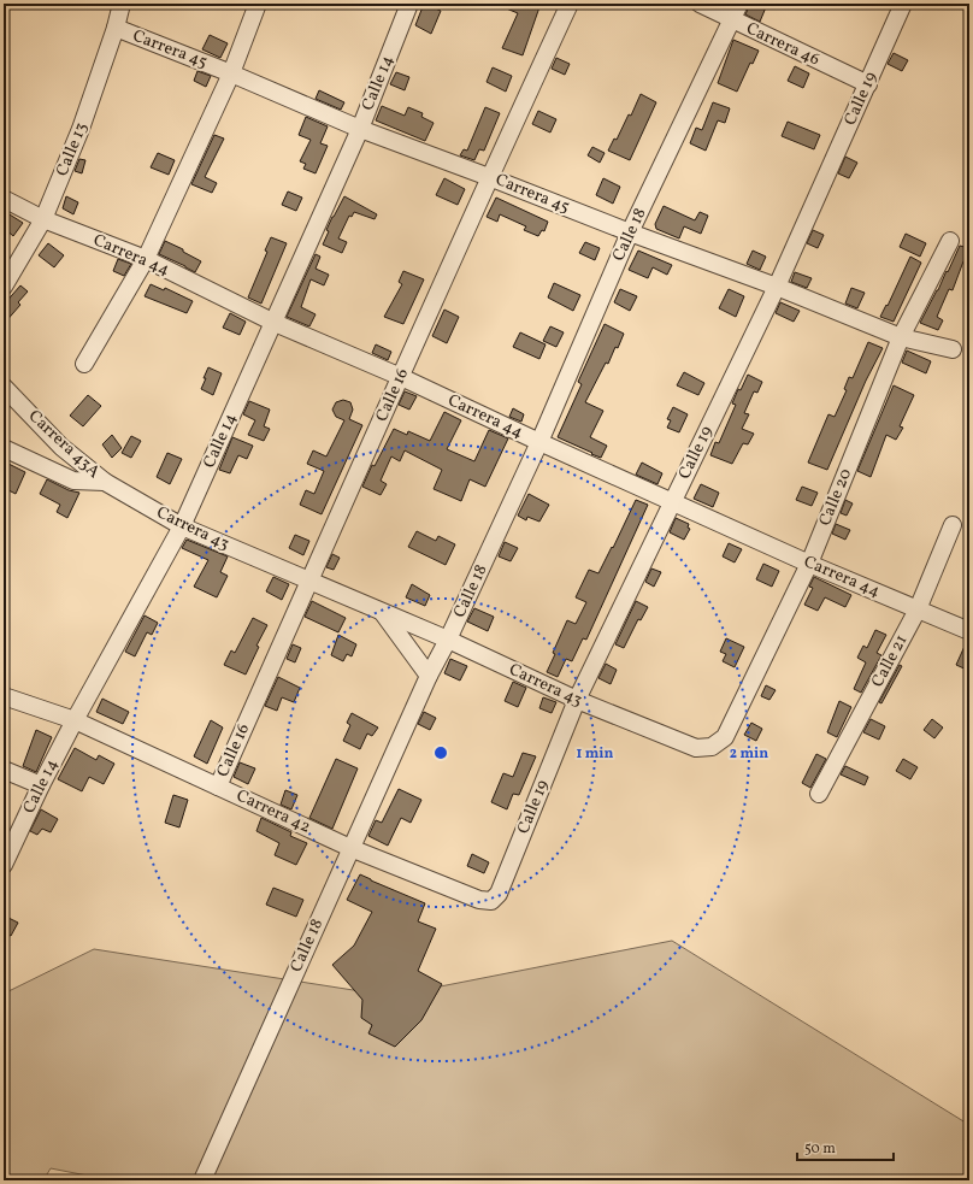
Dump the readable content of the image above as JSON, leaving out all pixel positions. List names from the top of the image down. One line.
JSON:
{"streets":{"street":["Carrera 46","Carrera 45","Calle 14","Calle 19","Calle 13","Calle 18","Carrera 44","Calle 16","Carrera 43A","Calle 20","Carrera 43","Calle 21","Carrera 42"]},"crossings":[["Carrera 46","Calle 19"],["Carrera 46","Calle 18"],["Carrera 45","Calle 14"],["Carrera 45","Calle 19"],["Carrera 45","Calle 13"],["Carrera 45","Calle 18"],["Carrera 45","Calle 16"],["Carrera 45","Calle 20"],["Calle 14","Carrera 44"],["Calle 14","Carrera 43"],["Calle 14","Carrera 42"],["Calle 19","Carrera 44"],["Calle 19","Carrera 43"],["Calle 19","Carrera 42"],["Calle 13","Carrera 44"],["Calle 18","Carrera 44"],["Calle 18","Carrera 43"],["Calle 18","Carrera 42"],["Carrera 44","Calle 16"],["Carrera 44","Calle 20"],["Carrera 44","Calle 21"],["Calle 16","Carrera 43"],["Calle 16","Carrera 42"],["Carrera 43A","Carrera 43"],["Calle 20","Carrera 43"]],"scale_bar":"50 m","rings":["1 min","2 min"]}
